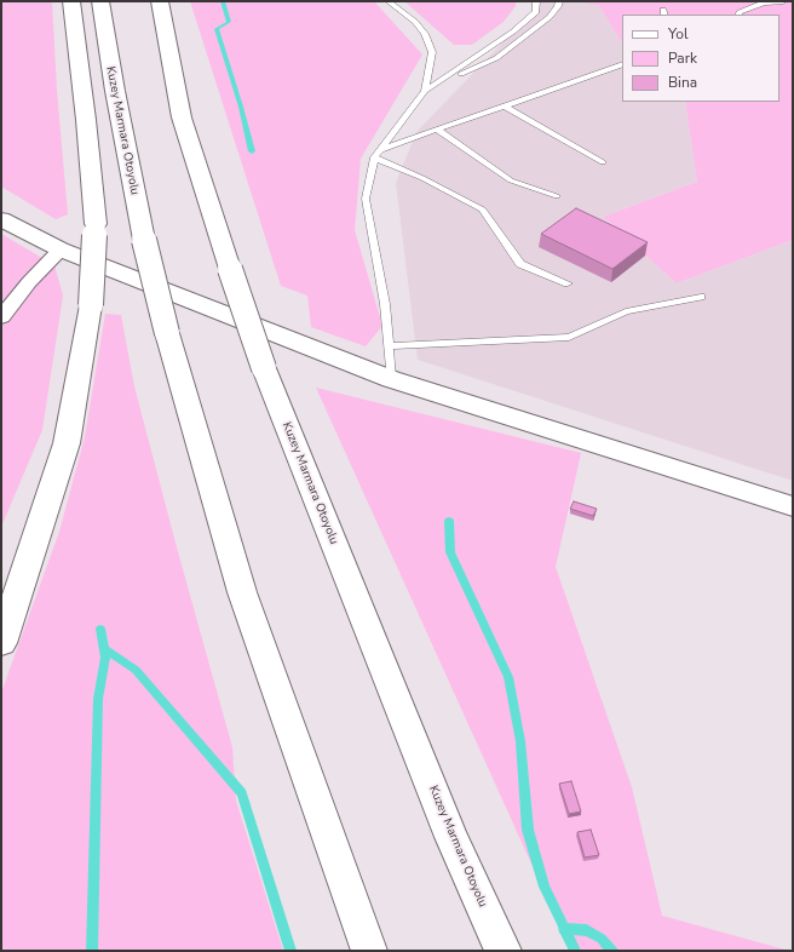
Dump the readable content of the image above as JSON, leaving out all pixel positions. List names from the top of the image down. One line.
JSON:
{"streets":{"main road":["Kuzey Marmara Otoyolu"]},"legend":["Yol","Park","Bina"]}
